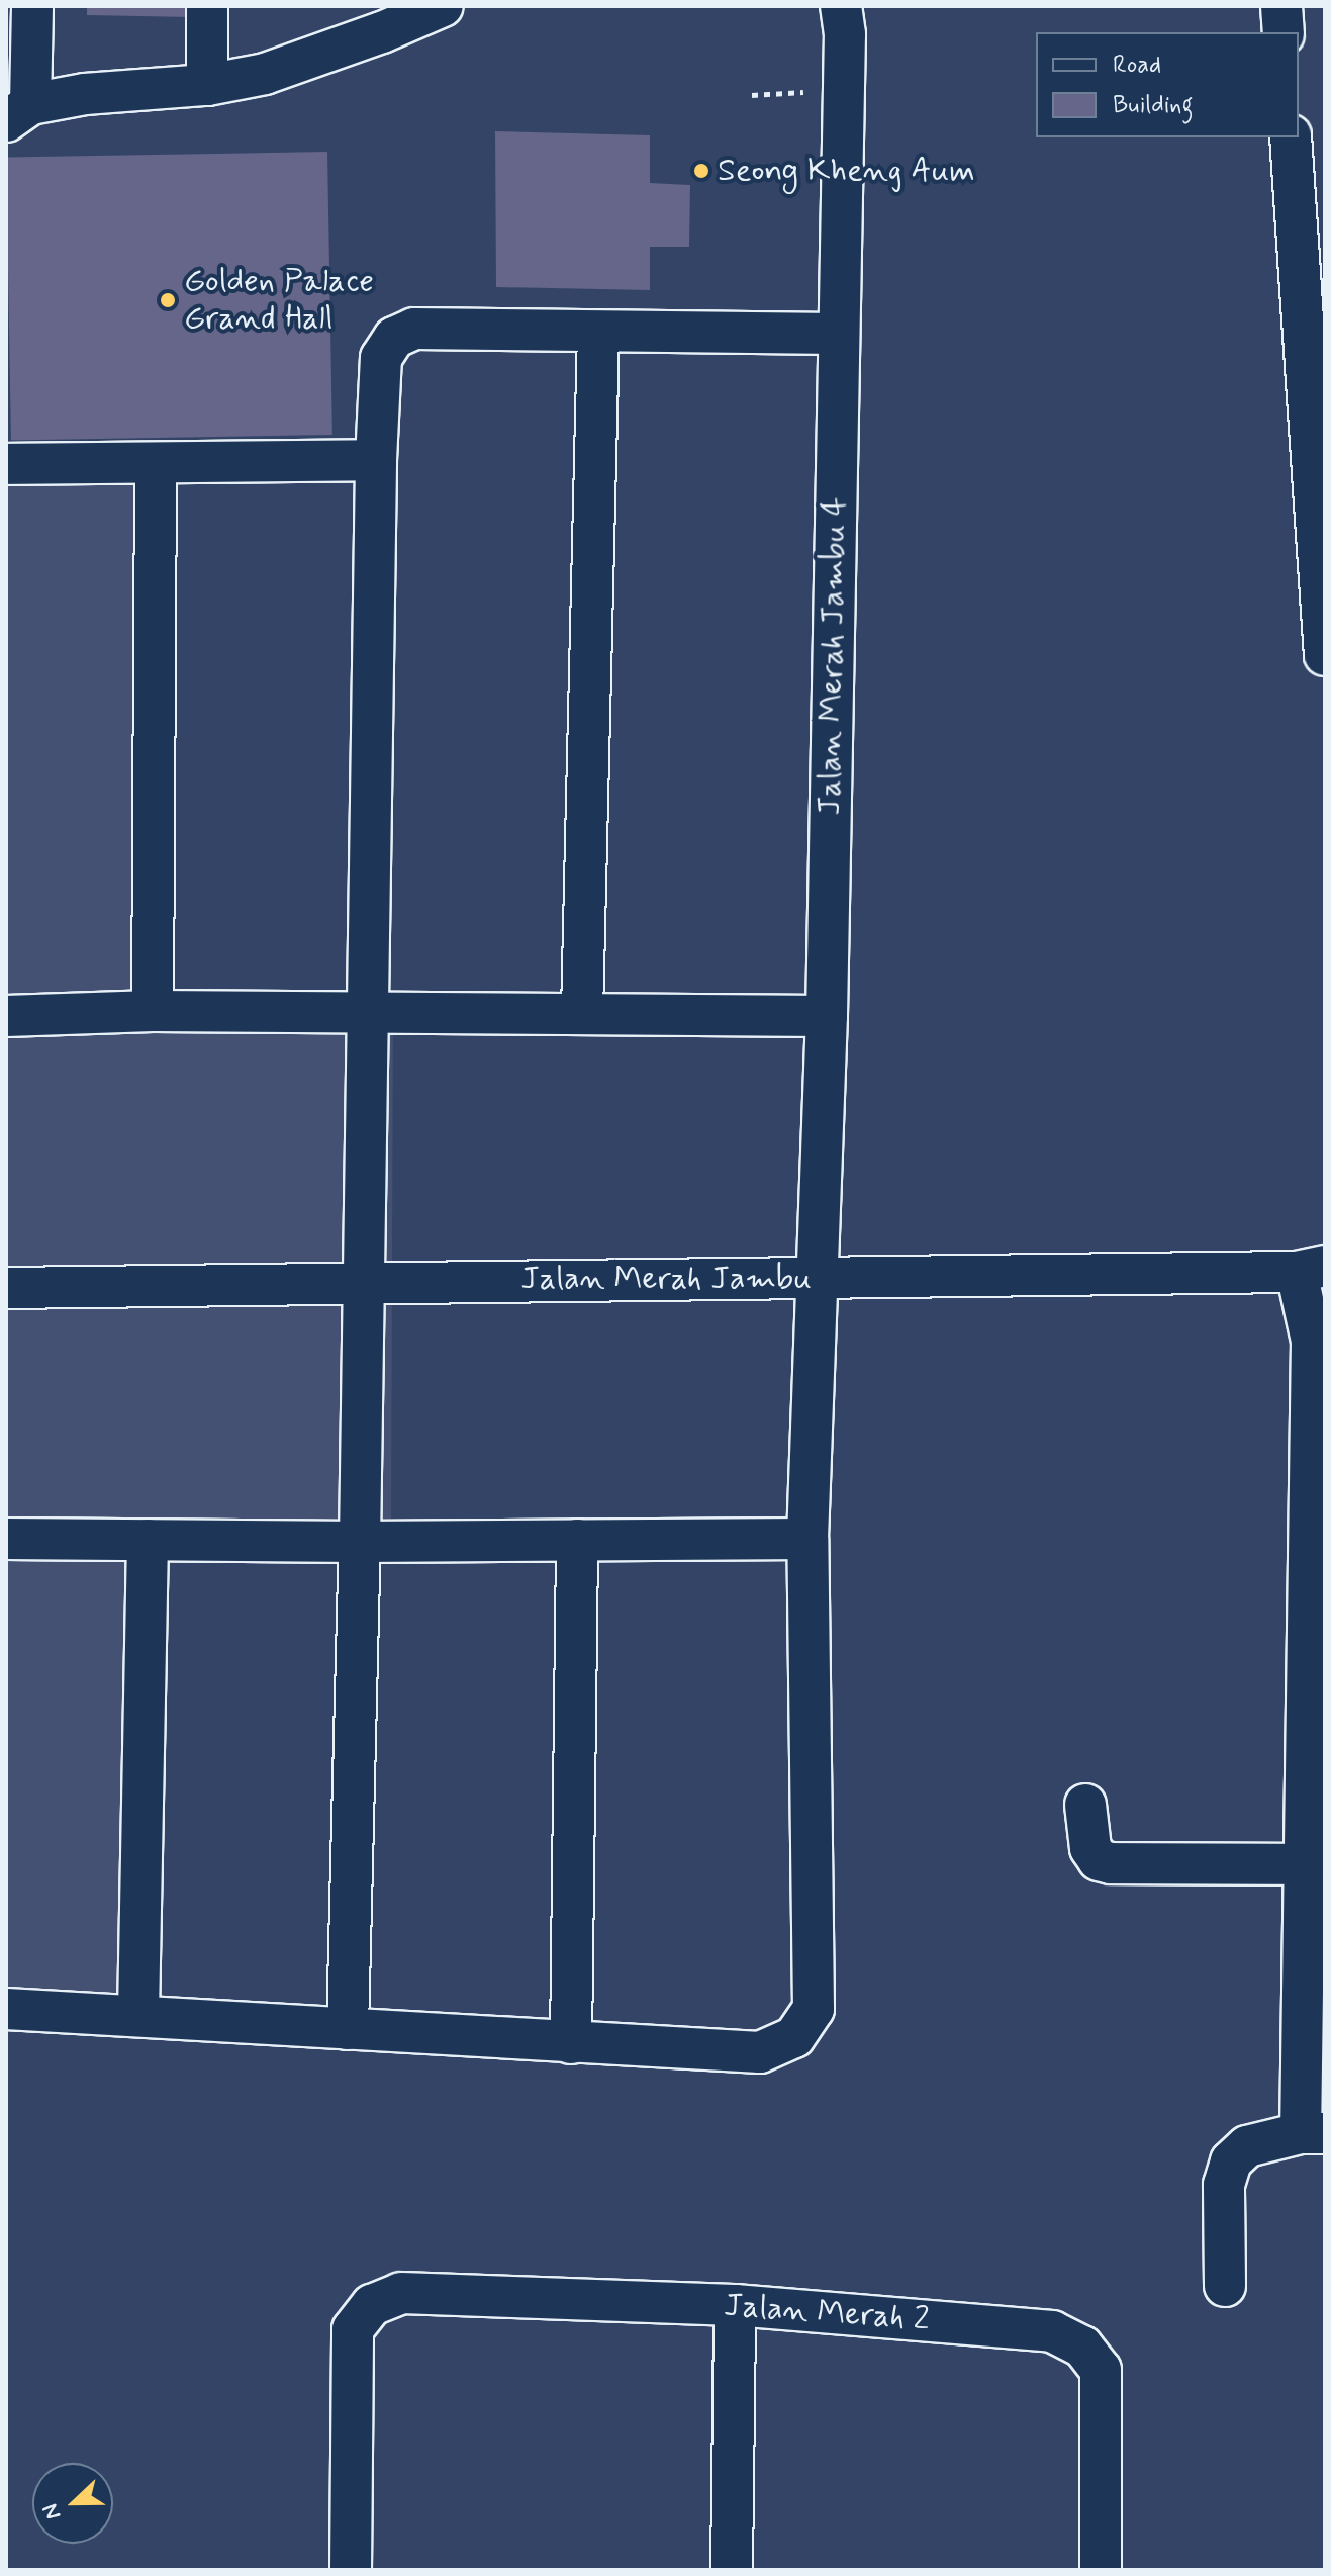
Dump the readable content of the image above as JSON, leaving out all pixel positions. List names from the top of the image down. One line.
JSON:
{"streets":{"street":["Jalan Merah Jambu 4","Jalan Merah Jambu","Jalan Merah 2"]},"crossings":[["Jalan Merah Jambu 4","Jalan Merah Jambu"]],"places":["Seong Kheng Aum","Golden Palace Grand Hall"],"legend":["Road","Building"],"north":"left"}
